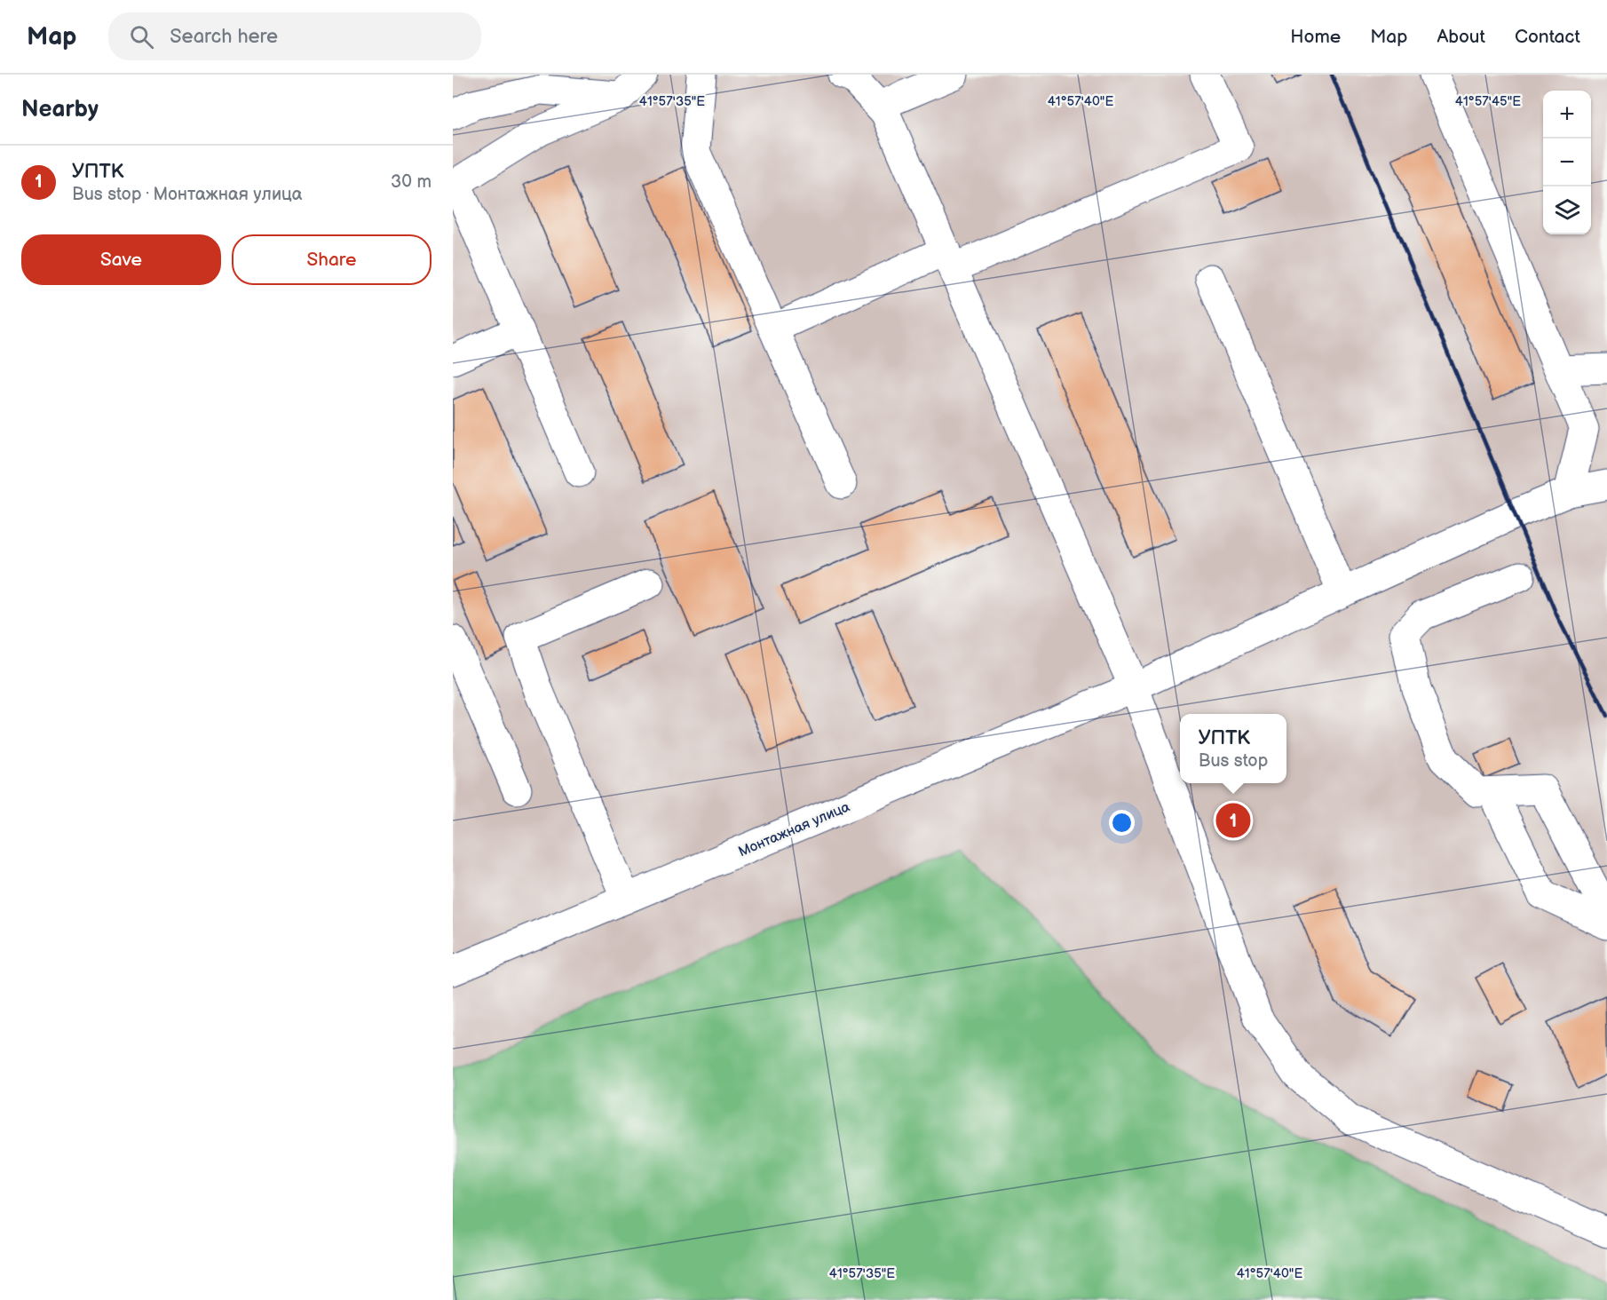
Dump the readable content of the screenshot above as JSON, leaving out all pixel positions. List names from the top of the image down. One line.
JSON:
{"streets":{"street":["Монтажная улица"]},"page":{"header":"Map","search":"Search here","nav":["Home","Map","About","Contact"],"heading":"Nearby","map_buttons":["+","−"],"list":[{"mark":"1","name":"УПТК","note":"Bus stop · Монтажная улица","value":"30 m"}],"buttons":["Save","Share"],"popup":["УПТК","Bus stop"],"pins":"1"},"coordinates":["41°57'35\"E","41°57'40\"E","41°57'45\"E"]}
